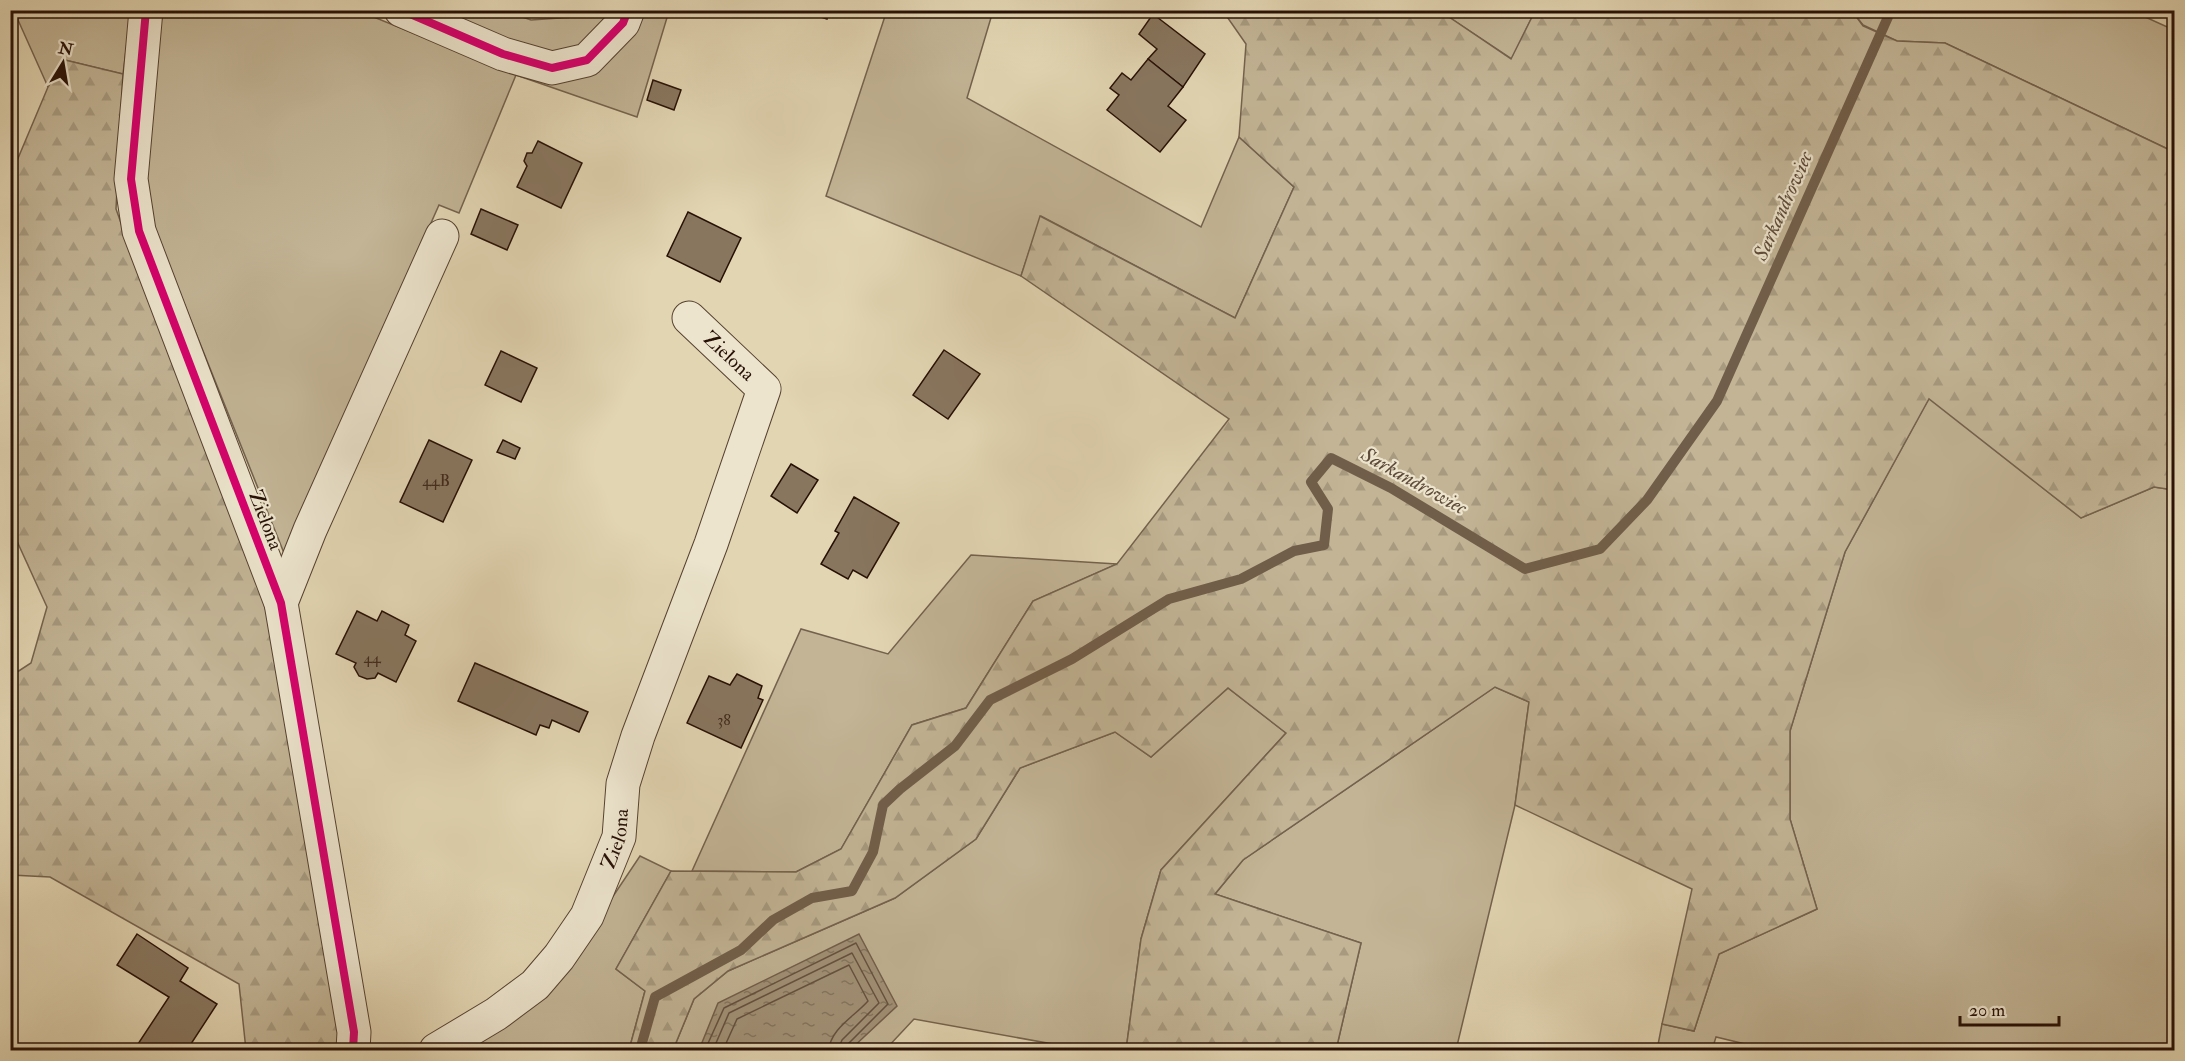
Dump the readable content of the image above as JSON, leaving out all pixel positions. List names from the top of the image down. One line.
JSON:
{"streets":{"street":["Zielona"]},"water":["Sarkandrowiec"],"house_numbers":["44B","44","38"],"scale_bar":"20 m","north":"top"}
